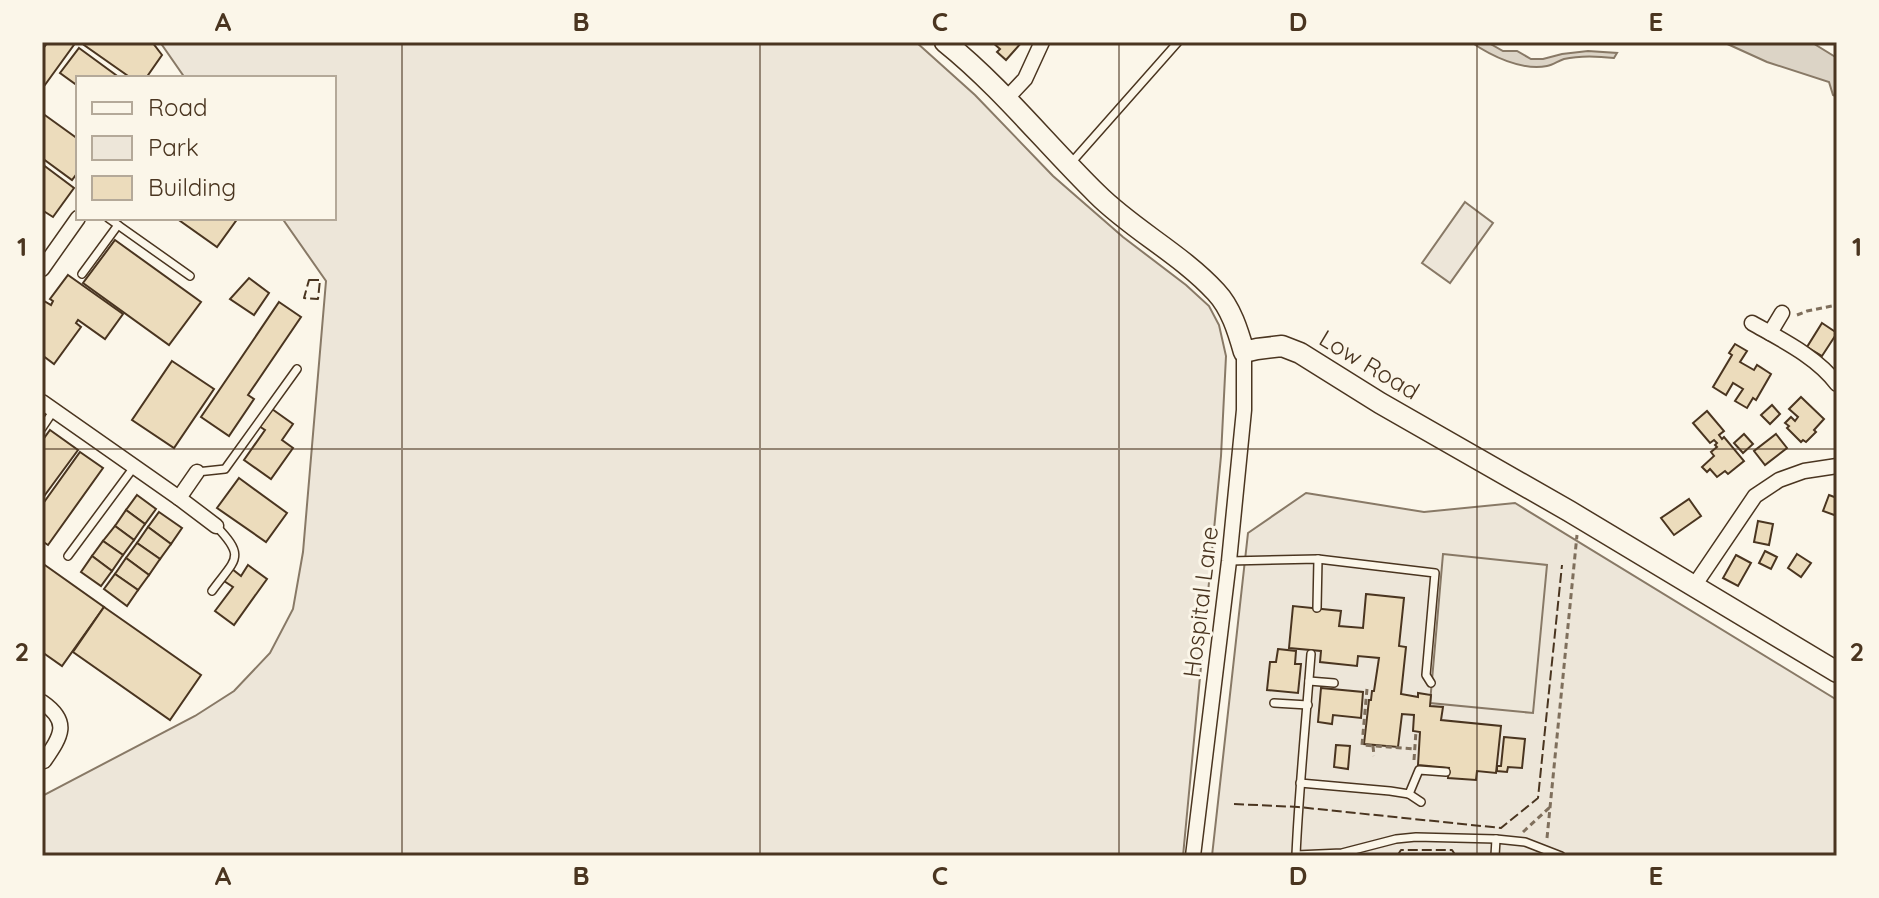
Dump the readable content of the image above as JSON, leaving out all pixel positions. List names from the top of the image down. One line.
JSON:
{"streets":{"street":["Low Road","Hospital Lane"]},"crossings":[["Low Road","Hospital Lane"]],"legend":["Road","Park","Building"],"grid":{"columns":["A","B","C","D","E"],"rows":["1","2"]}}
